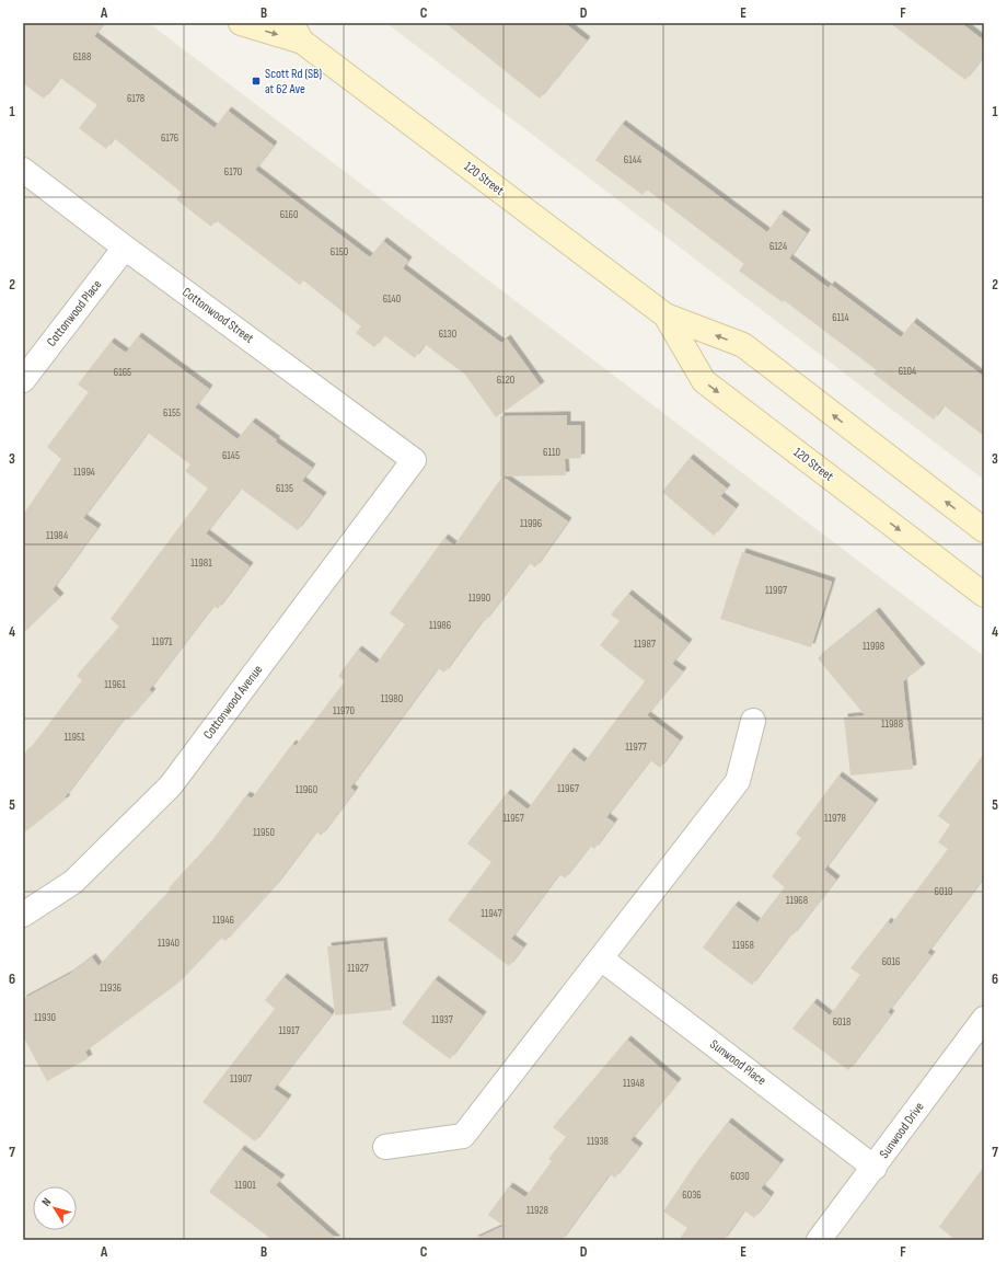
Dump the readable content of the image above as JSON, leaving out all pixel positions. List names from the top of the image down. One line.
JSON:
{"streets":{"main road":["120 Street"],"street":["Cottonwood Place","Cottonwood Street","Cottonwood Avenue","Sunwood Place","Sunwood Drive"]},"crossings":[["Cottonwood Place","Cottonwood Street"],["Cottonwood Street","Cottonwood Avenue"],["Sunwood Place","Sunwood Drive"]],"places":{"transit":["Scott Rd (SB) at 62 Ave"]},"house_numbers":["6188","6178","6176","6144","6170","6160","6124","6150","6140","6114","6130","6104","6165","6120","6155","6110","6145","11994","6135","11996","11984","11981","11997","11990","11986","11971","11987","11998","11961","11980","11970","11988","11951","11977","11967","11960","11957","11978","11950","6010","11968","11947","11946","11940","11958","6016","11927","11936","11930","11937","6018","11917","11907","11948","11938","6030","11901","6036","11928"],"north":"top left","grid":{"columns":["A","B","C","D","E","F"],"rows":["1","2","3","4","5","6","7"]}}
